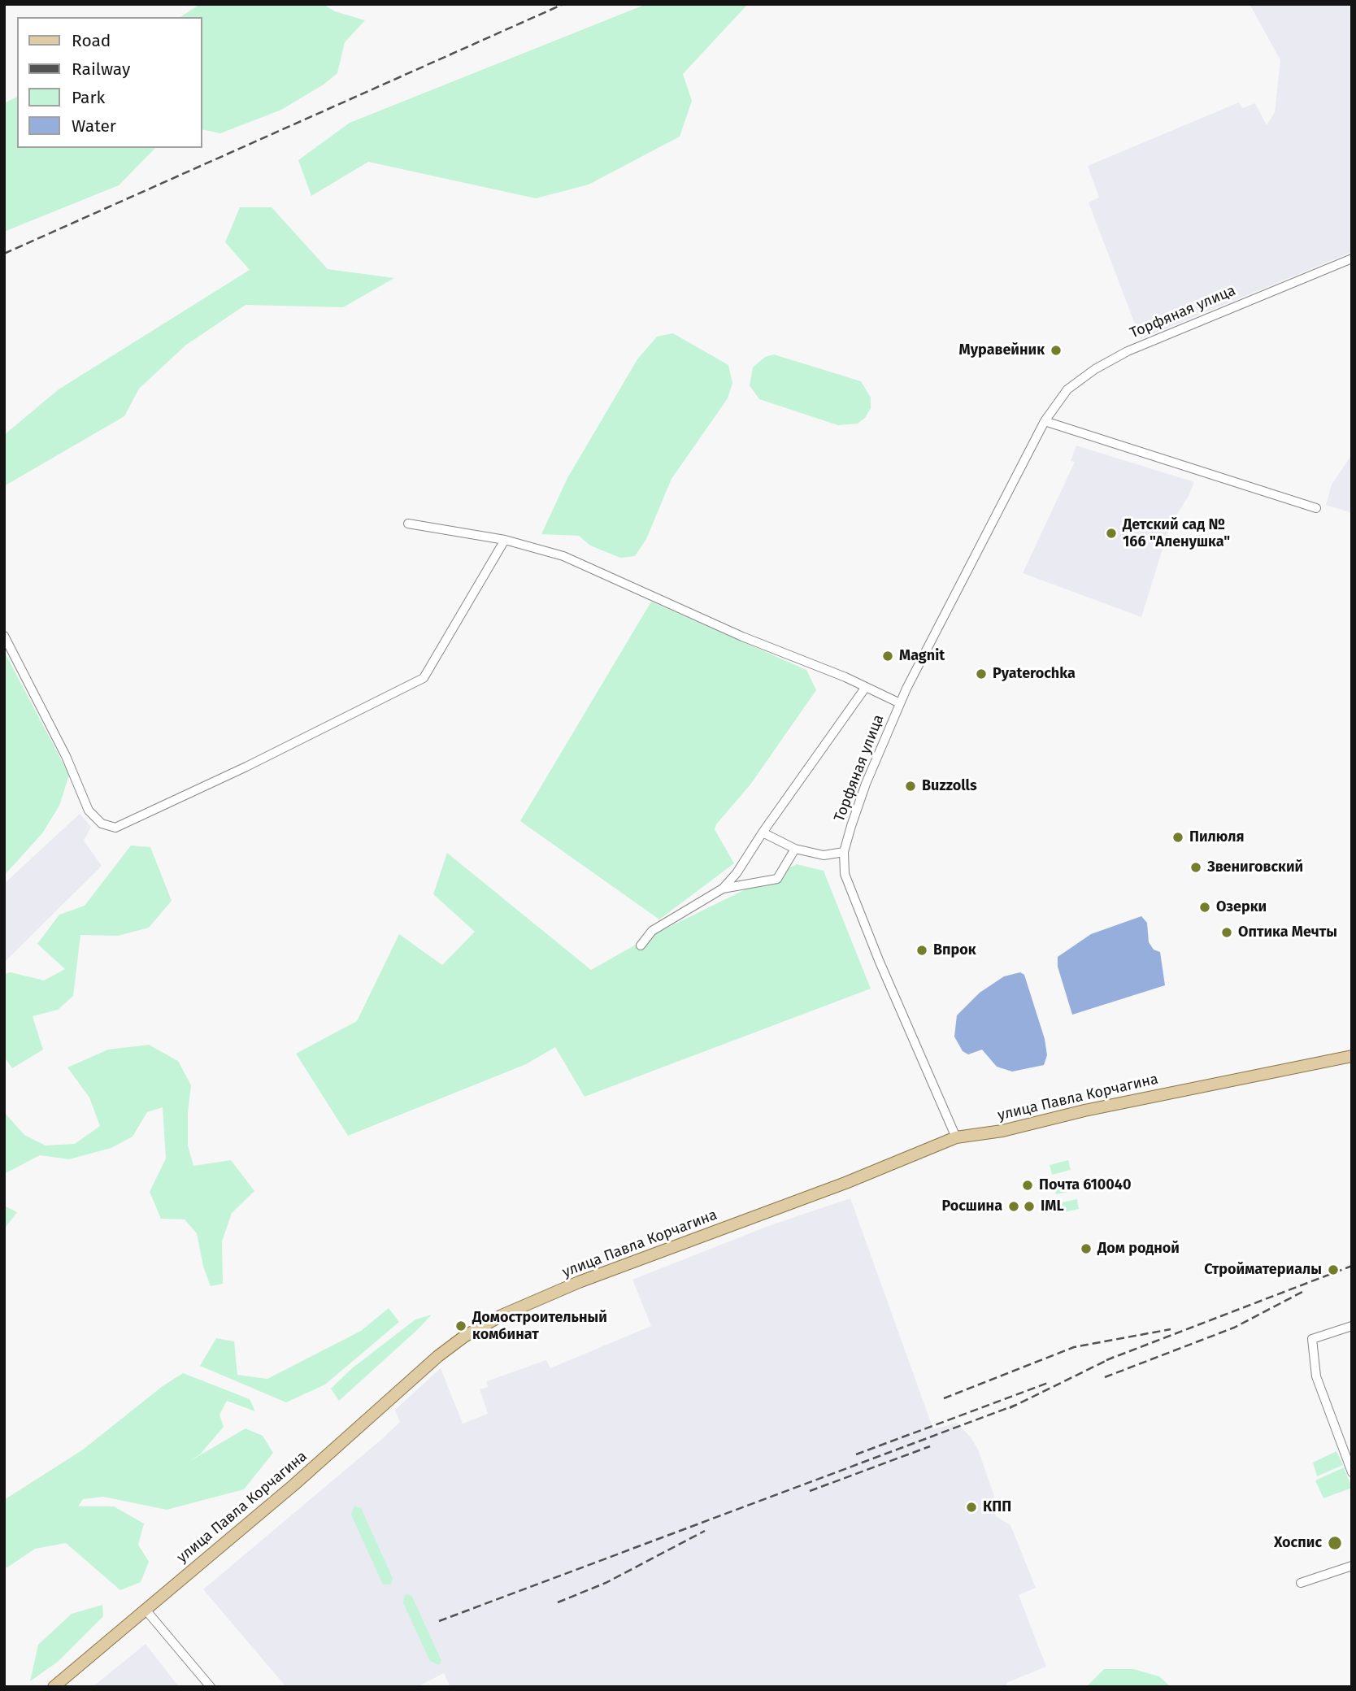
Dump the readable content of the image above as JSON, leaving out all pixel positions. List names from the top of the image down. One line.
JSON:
{"streets":{"main road":["улица Павла Корчагина"],"street":["Торфяная улица"]},"crossings":[["Торфяная улица","улица Павла Корчагина"]],"places":["Муравейник","Детский сад № 166 \"Аленушка\"","Magnit","Pyaterochka","Buzzolls","Пилюля","Звениговский","Озерки","Оптика Мечты","Впрок","Почта 610040","Росшина","IML","Дом родной","Стройматериалы","Домостроительный комбинат","КПП","Хоспис"],"legend":["Road","Railway","Park","Water"]}
